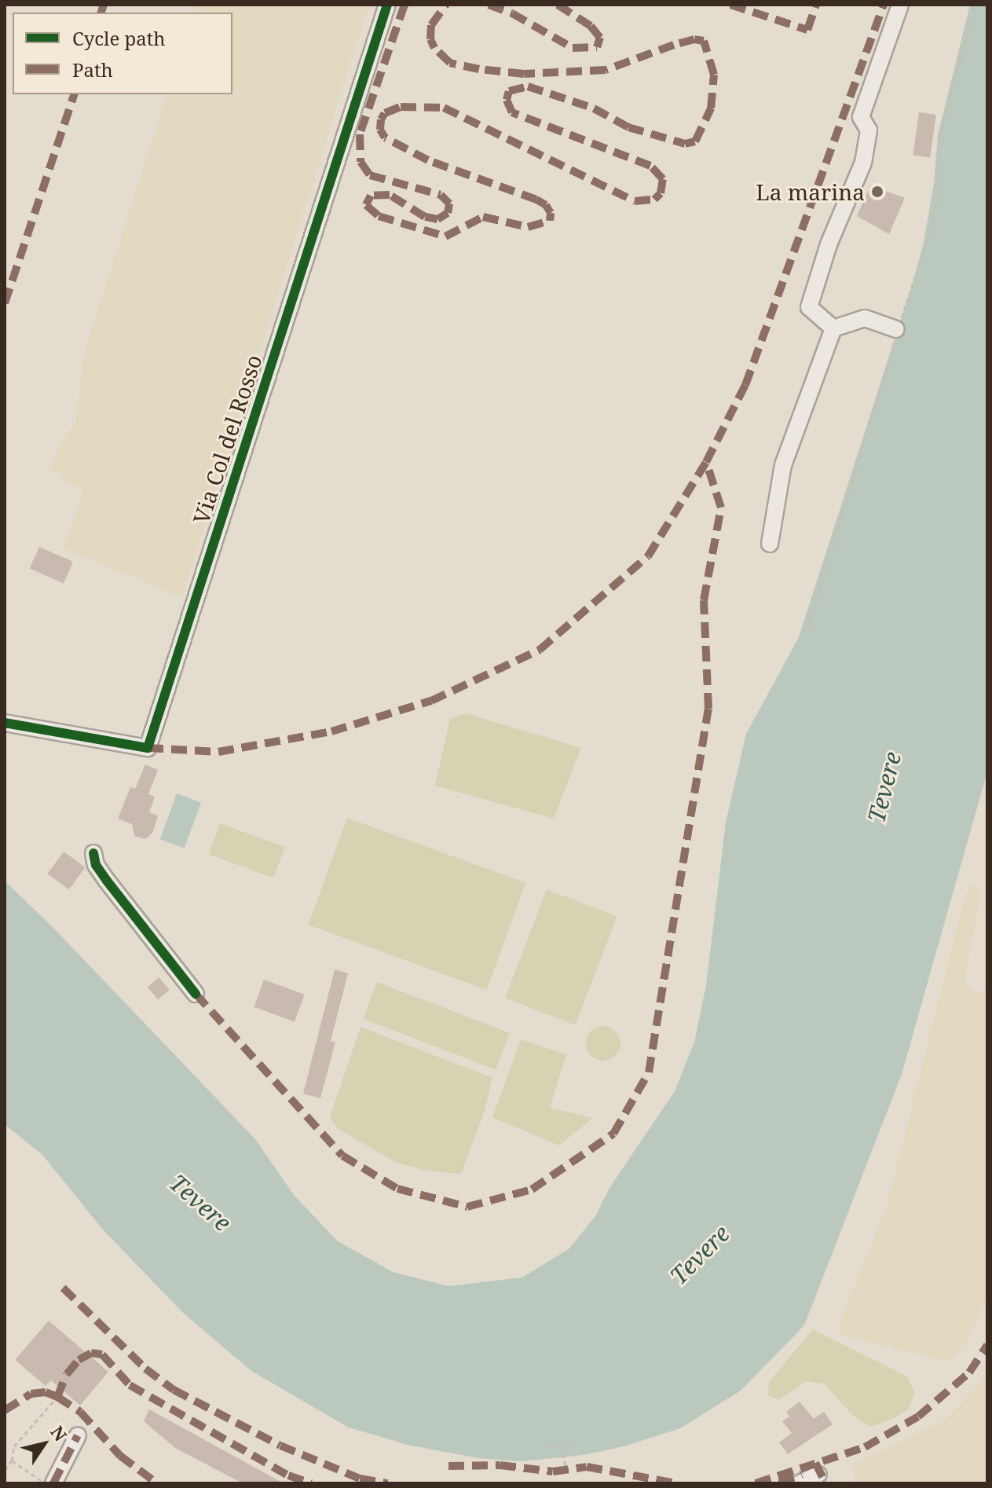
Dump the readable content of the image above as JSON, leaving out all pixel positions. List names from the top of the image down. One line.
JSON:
{"streets":{"street":["Via Col del Rosso"]},"water":["Tevere"],"places":["La marina"],"legend":["Cycle path","Path"],"north":"top right"}
